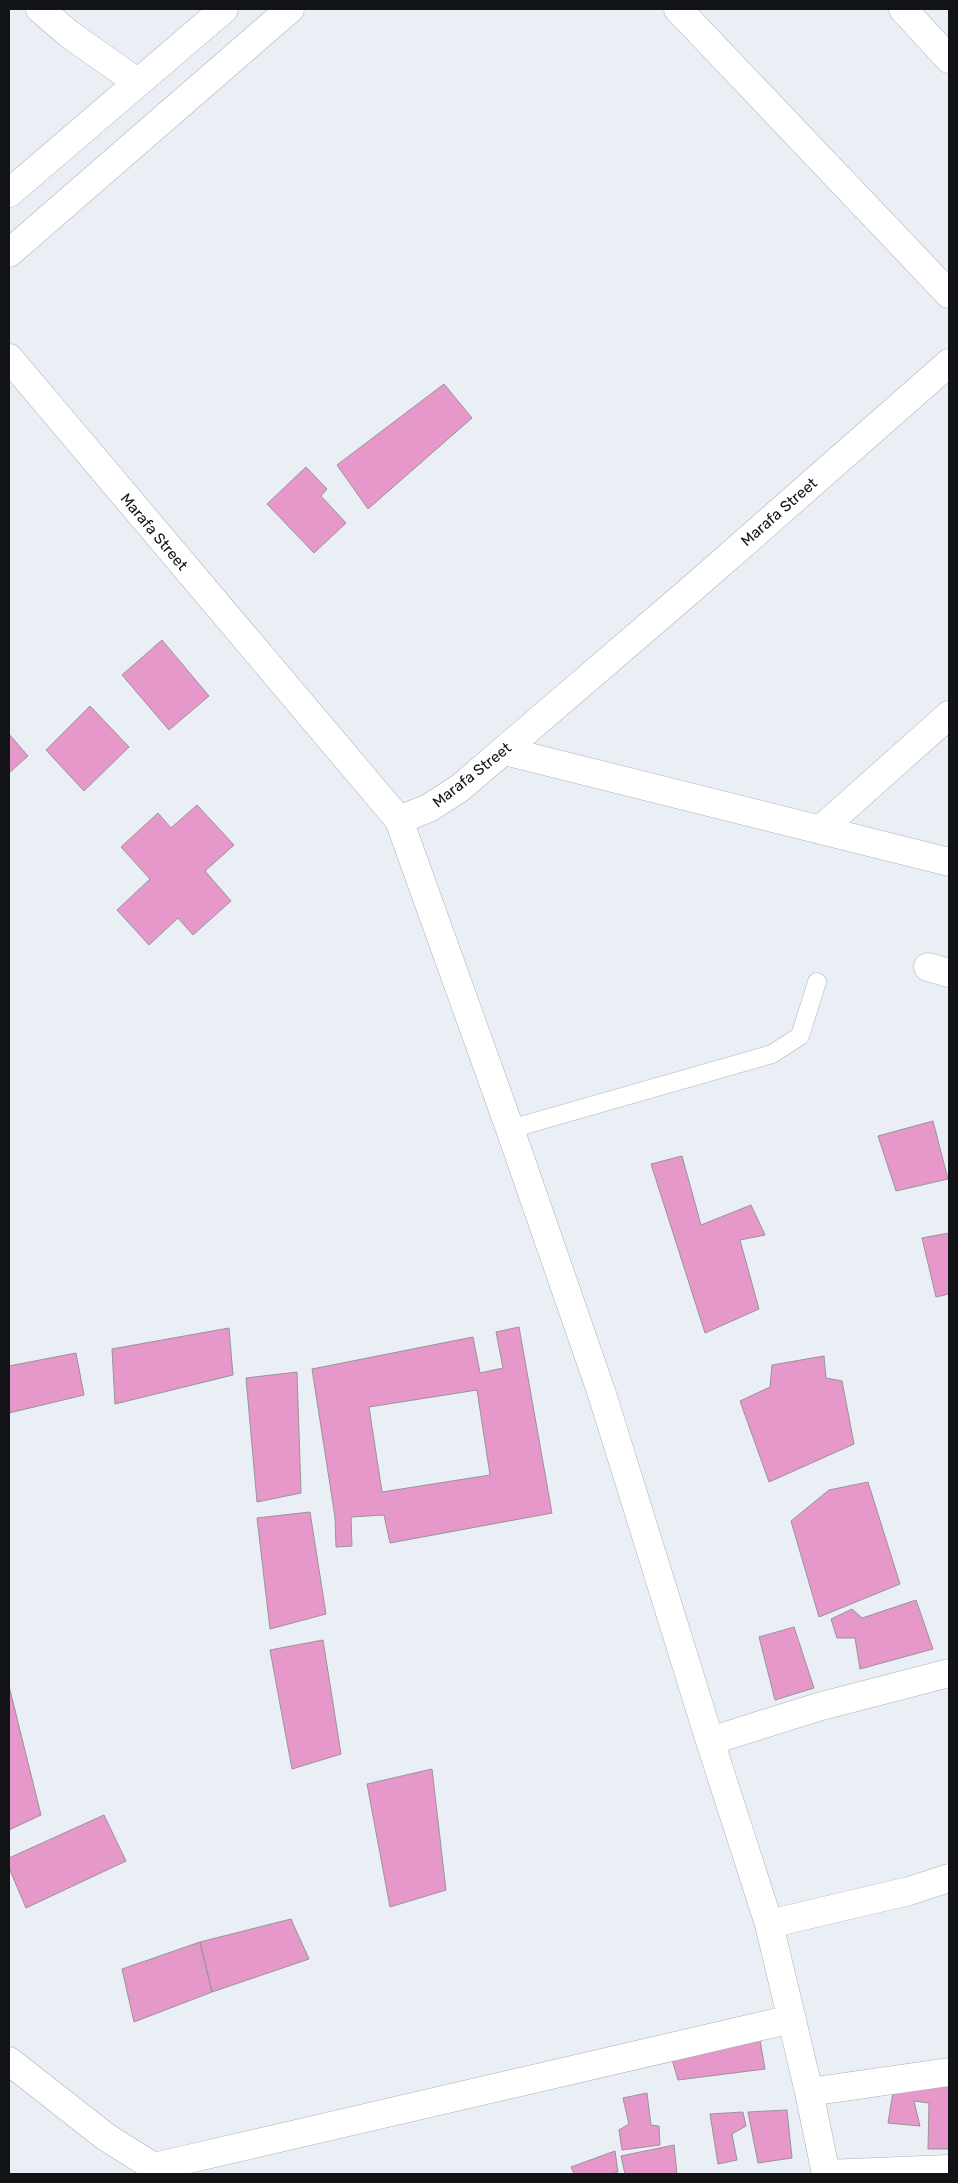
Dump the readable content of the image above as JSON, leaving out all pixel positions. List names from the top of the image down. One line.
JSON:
{"streets":{"street":["Marafa Street"]}}
